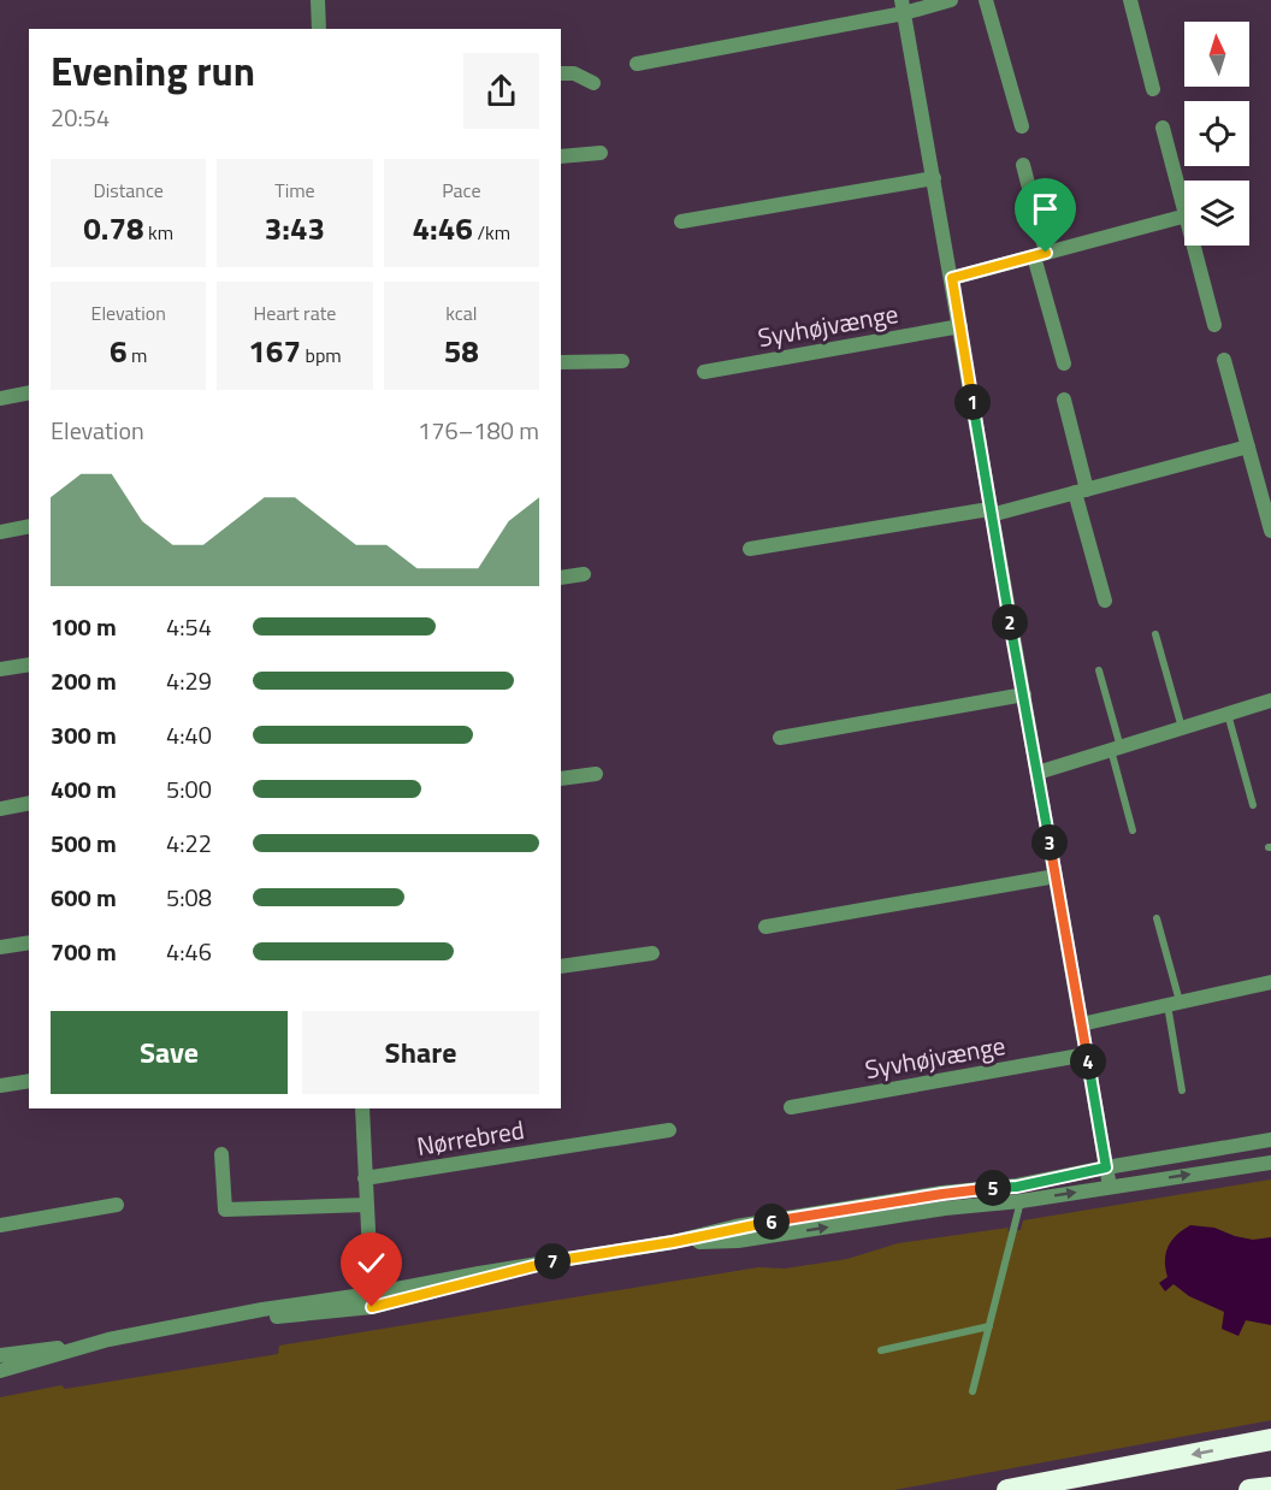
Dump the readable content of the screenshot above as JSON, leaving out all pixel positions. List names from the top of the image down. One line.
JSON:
{"streets":{"street":["Syvhøjvænge","Nørrebred"]},"north":"top","page":{"heading":["Evening run","20:54"],"stats":[["Distance","0.78 km"],["Time","3:43"],["Pace","4:46 /km"],["Elevation","6 m"],["Heart rate","167 bpm"],["kcal","58"]],"pins":["1","2","3","4","5","6","7"],"chart":["Elevation","176–180 m"],"list":[{"name":"100 m","note":"4:54"},{"name":"200 m","note":"4:29"},{"name":"300 m","note":"4:40"},{"name":"400 m","note":"5:00"},{"name":"500 m","note":"4:22"},{"name":"600 m","note":"5:08"},{"name":"700 m","note":"4:46"}],"buttons":["Save","Share"]}}
